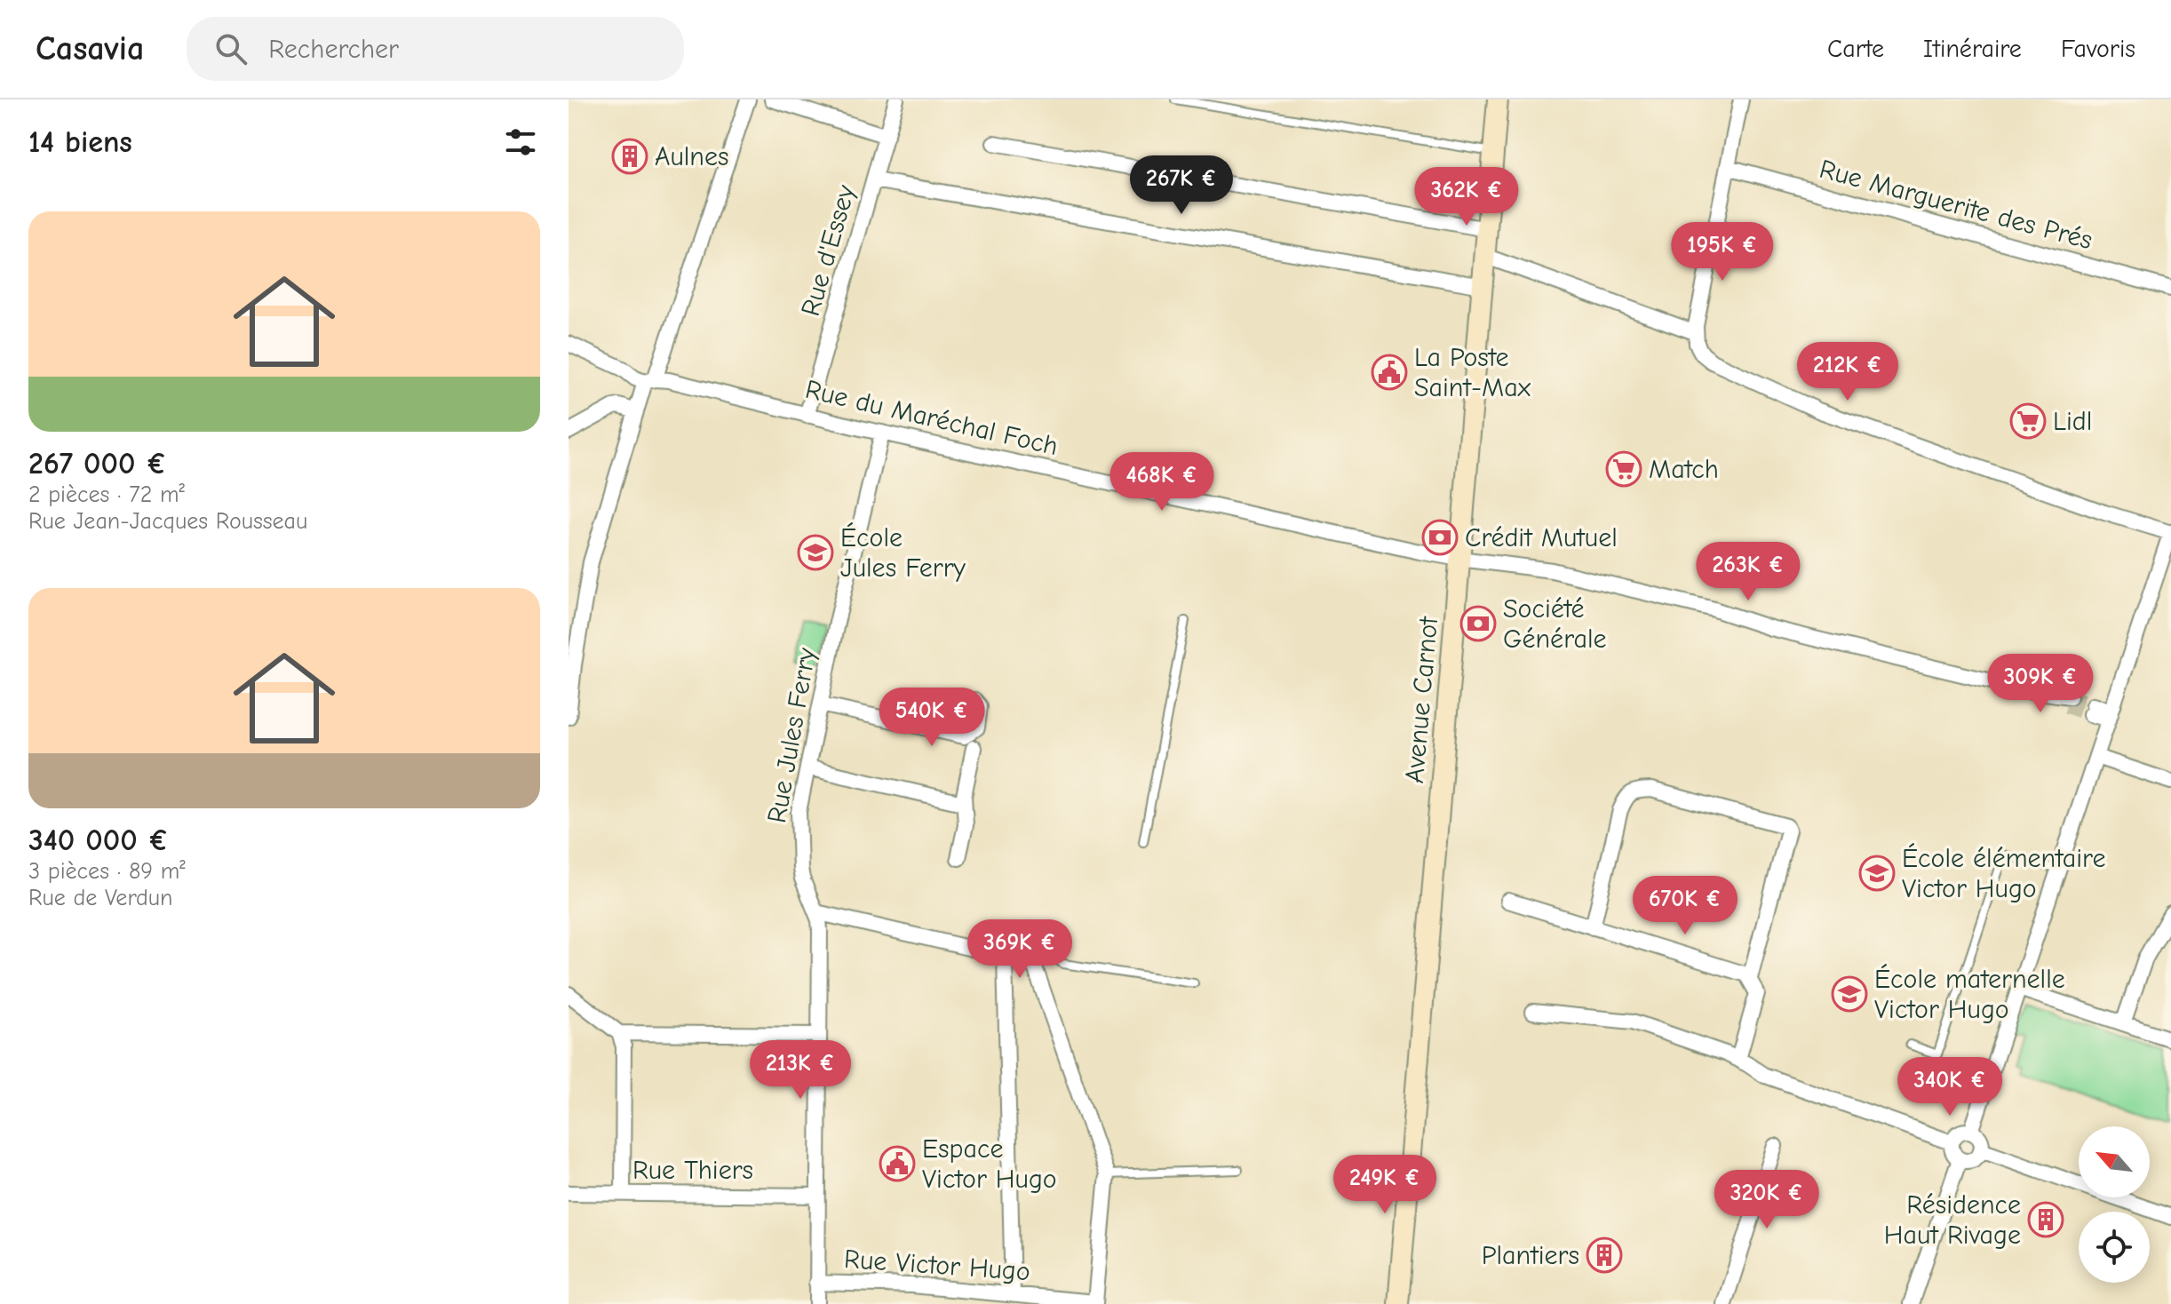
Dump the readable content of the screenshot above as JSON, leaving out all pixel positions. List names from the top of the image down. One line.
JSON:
{"streets":{"street":["Rue Marguerite des Prés","Rue d'Essey","Rue du Maréchal Foch","Avenue Carnot","Rue Jules Ferry","Rue Thiers","Rue Victor Hugo"]},"crossings":[["Rue d'Essey","Rue du Maréchal Foch"],["Rue du Maréchal Foch","Avenue Carnot"],["Rue du Maréchal Foch","Rue Jules Ferry"],["Rue Jules Ferry","Rue Thiers"],["Rue Jules Ferry","Rue Victor Hugo"]],"places":{"building":["Aulnes","Résidence Haut Rivage","Plantiers"],"public building":["La Poste Saint-Max","Espace Victor Hugo"],"supermarket":["Lidl","Match"],"bank":["Crédit Mutuel","Société Générale"],"school or university":["École Jules Ferry","École élémentaire Victor Hugo","École maternelle Victor Hugo"]},"north":"top left","page":{"header":"Casavia","search":"Rechercher","nav":["Carte","Itinéraire","Favoris"],"heading":"14 biens","price":["267K €","362K €","195K €","212K €","468K €","263K €","309K €","540K €","670K €","369K €","213K €","340K €","249K €","320K €"],"list":[{"name":"267 000 €","note":"2 pièces · 72 m² · Rue Jean-Jacques Rousseau"},{"name":"340 000 €","note":"3 pièces · 89 m² · Rue de Verdun"}]}}
